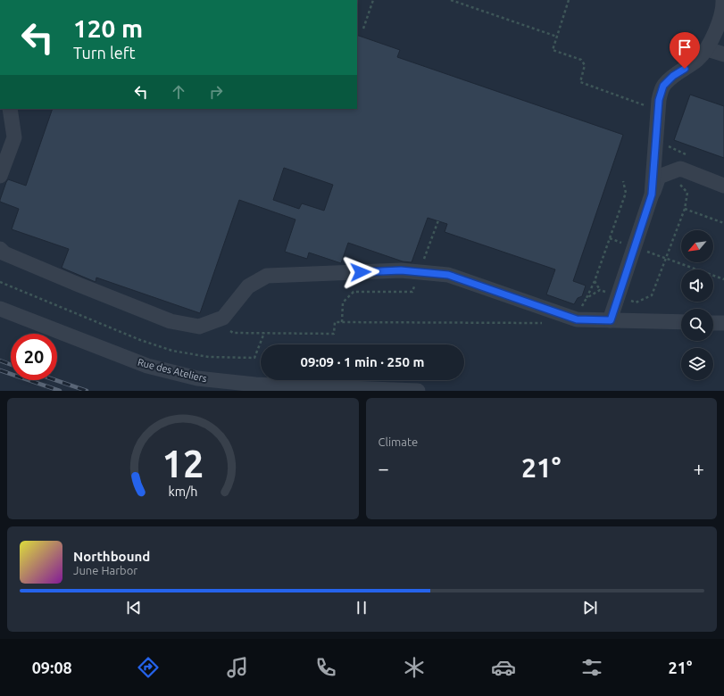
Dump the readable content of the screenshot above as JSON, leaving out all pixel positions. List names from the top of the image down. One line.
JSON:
{"streets":{"street":["Rue des Ateliers"]},"north":"bottom left","page":{"turn":["120 m","Turn left"],"limit":"20","trip":"09:09 · 1 min · 250 m","tile":"Climate","heat":["−","21°","+"],"song":["Northbound","June Harbor"],"tabs":["09:08","21°"],"gauge":["12","km/h"]}}
